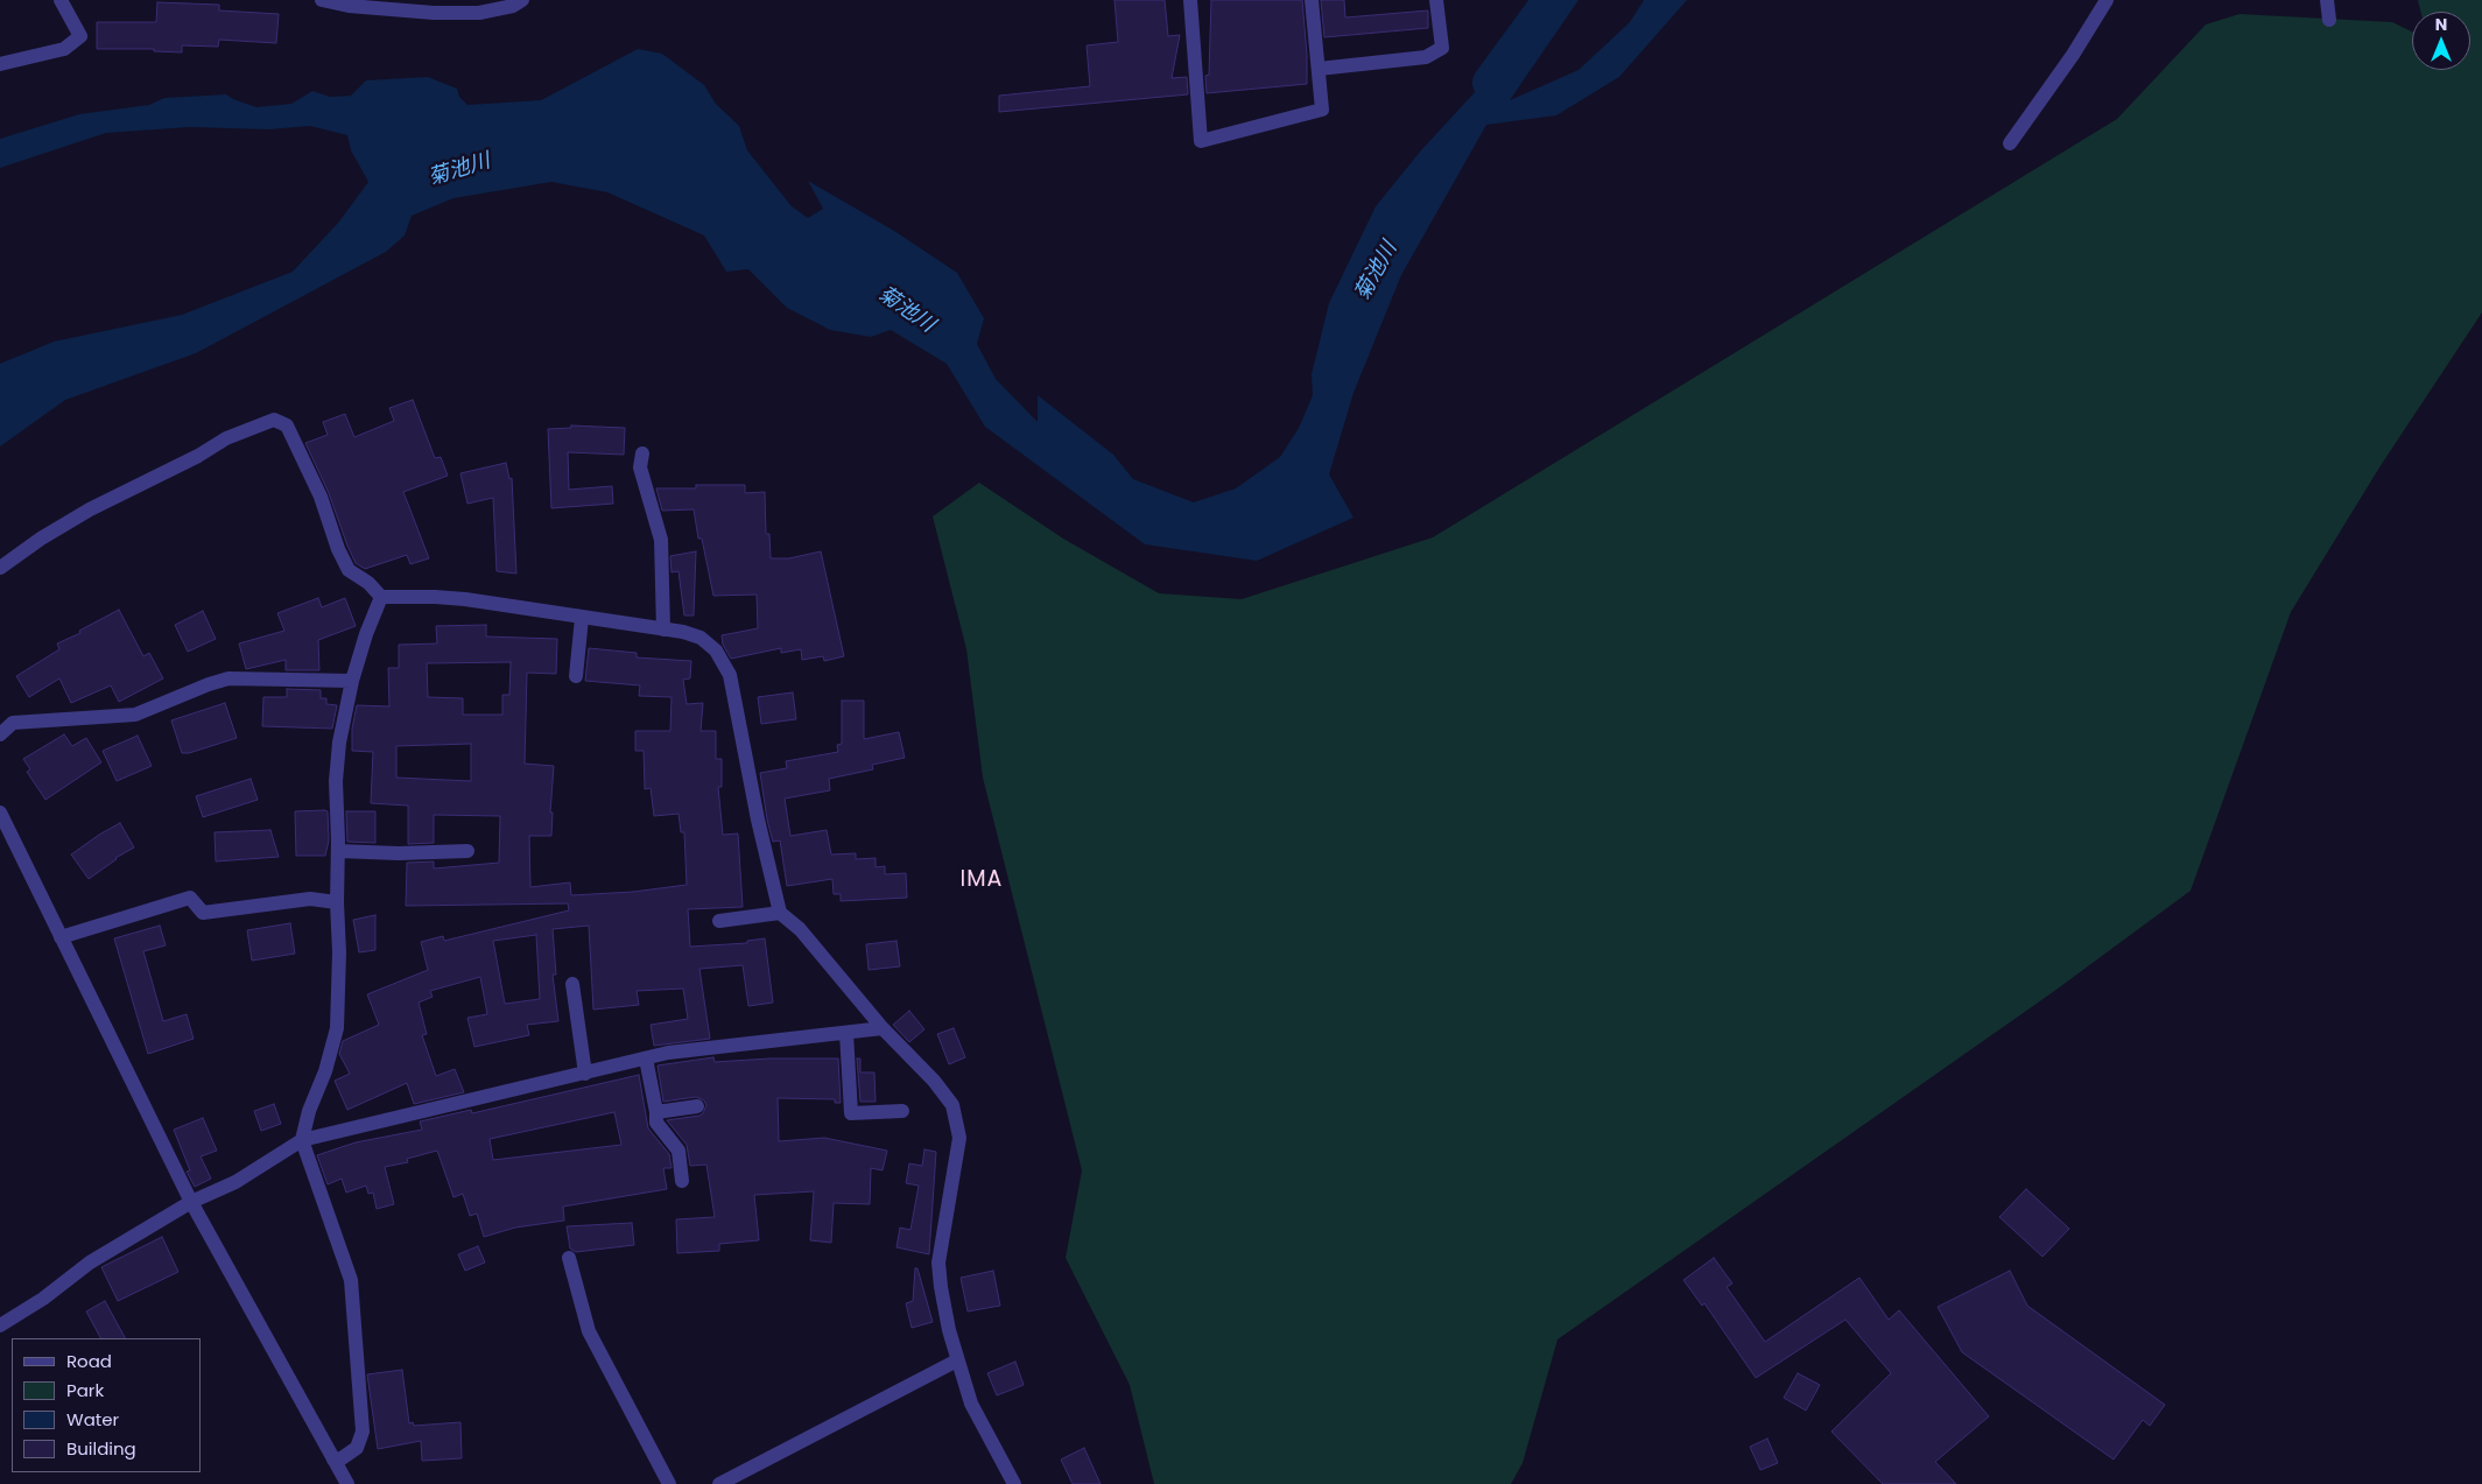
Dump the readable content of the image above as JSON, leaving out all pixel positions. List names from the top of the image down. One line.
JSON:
{"districts":["IMA"],"water":["菊池川"],"legend":["Road","Park","Water","Building"],"north":"top"}
